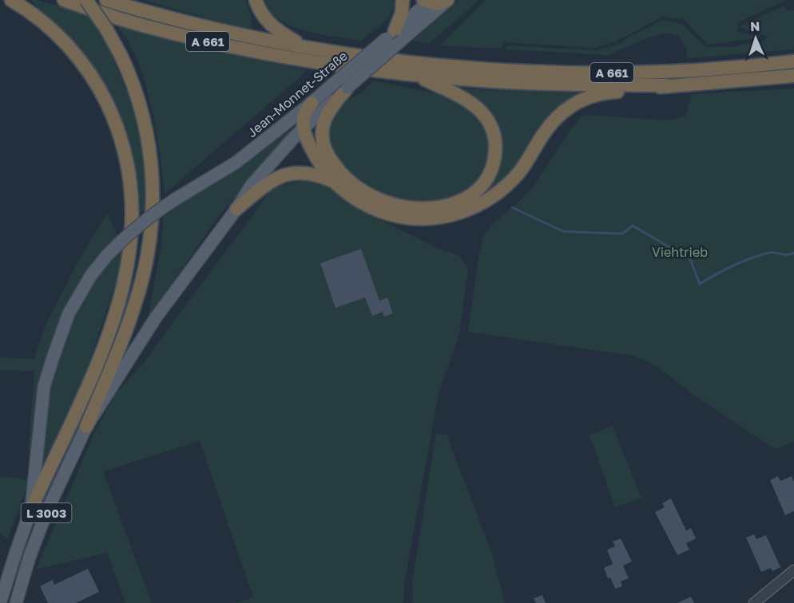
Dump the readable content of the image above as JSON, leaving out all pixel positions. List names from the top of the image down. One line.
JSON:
{"streets":{"highway":["A 661"],"main road":["Jean-Monnet-Straße","L 3003"]},"crossings":[["Jean-Monnet-Straße","L 3003"]],"parks":["Viehtrieb"],"north":"top"}
